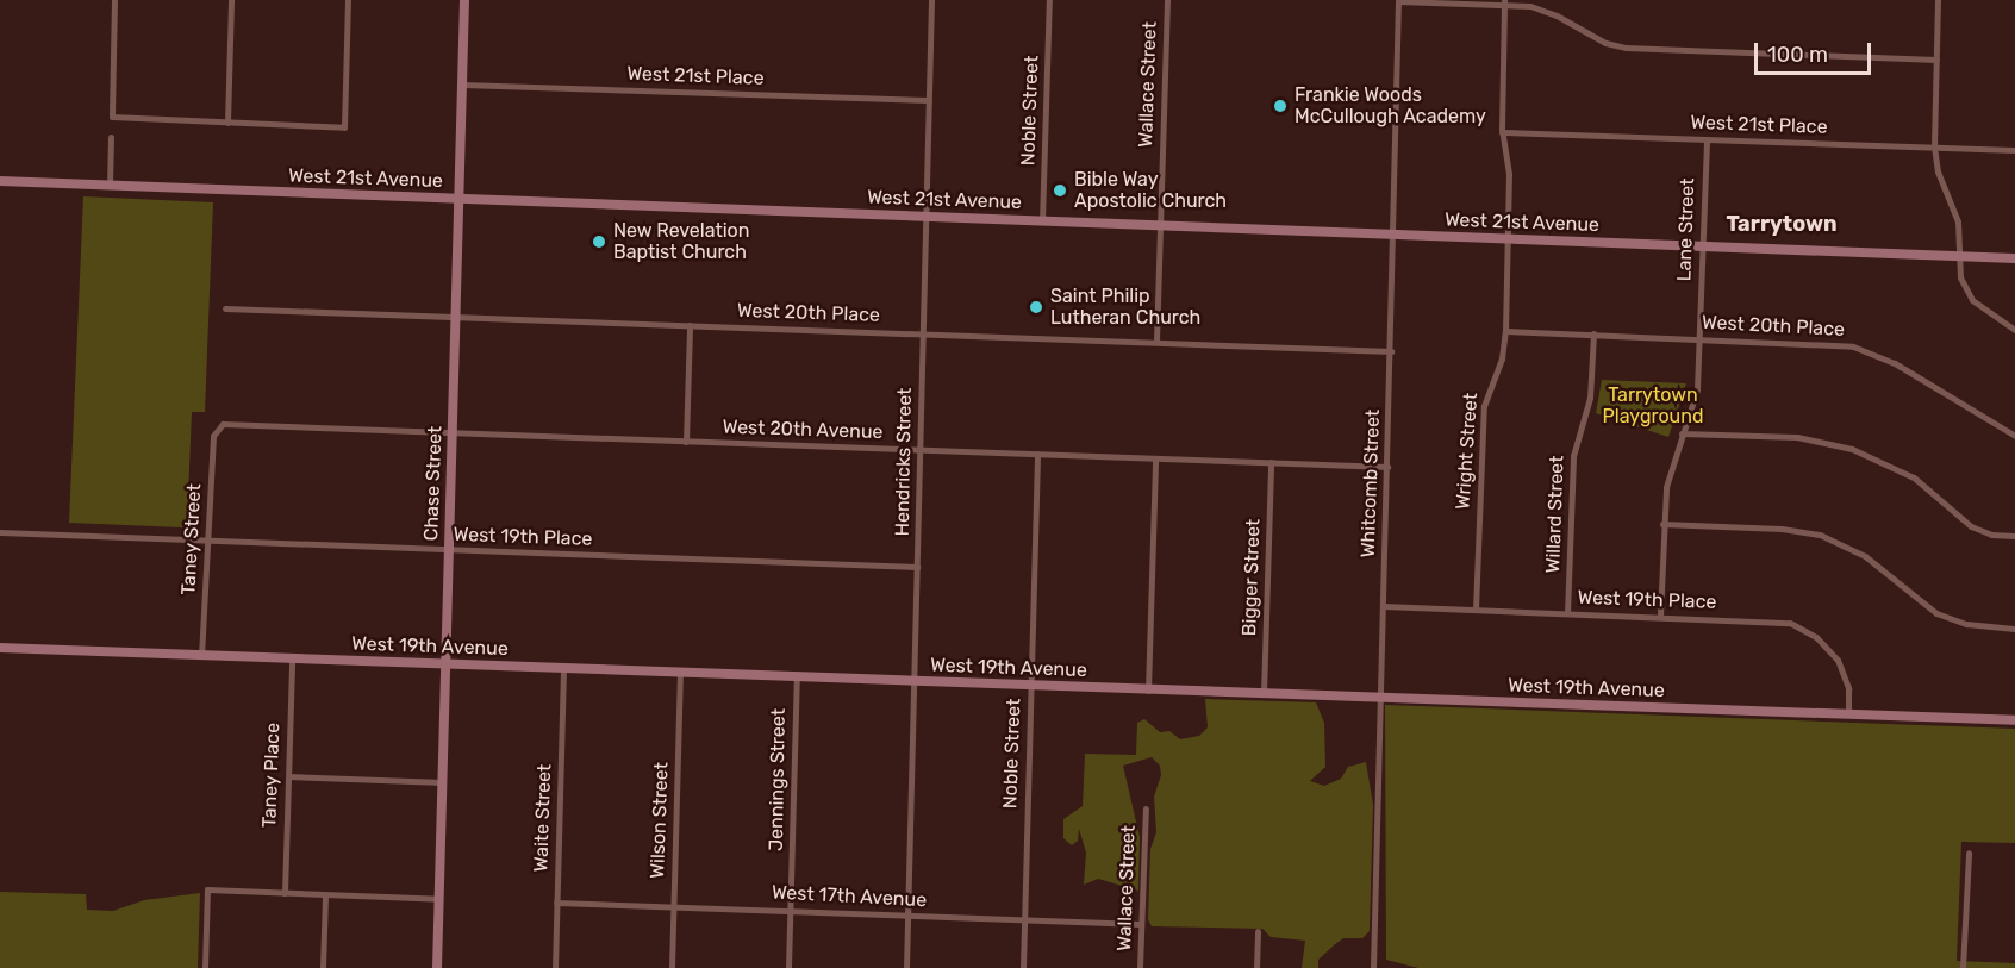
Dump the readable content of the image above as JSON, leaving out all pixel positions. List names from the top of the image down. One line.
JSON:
{"streets":{"street":["West 21st Place","Wallace Street","Noble Street","West 21st Avenue","Lane Street","West 20th Place","West 20th Avenue","Wright Street","Hendricks Street","Chase Street","Whitcomb Street","Willard Street","West 19th Place","Taney Street","Bigger Street","West 19th Avenue","Taney Place","Jennings Street","Waite Street","Wilson Street","West 17th Avenue"]},"crossings":[["West 21st Place","Lane Street"],["West 21st Place","Wright Street"],["West 21st Place","Hendricks Street"],["West 21st Place","Chase Street"],["Wallace Street","West 21st Avenue"],["Wallace Street","West 20th Place"],["Wallace Street","West 17th Avenue"],["Noble Street","West 21st Avenue"],["Noble Street","West 20th Avenue"],["Noble Street","West 19th Avenue"],["Noble Street","West 17th Avenue"],["West 21st Avenue","Lane Street"],["West 21st Avenue","Wright Street"],["West 21st Avenue","Hendricks Street"],["West 21st Avenue","Chase Street"],["West 21st Avenue","Whitcomb Street"],["Lane Street","West 20th Place"],["Lane Street","West 19th Place"],["West 20th Place","Wright Street"],["West 20th Place","Hendricks Street"],["West 20th Place","Chase Street"],["West 20th Place","Whitcomb Street"],["West 20th Place","Willard Street"],["West 20th Avenue","Hendricks Street"],["West 20th Avenue","Chase Street"],["West 20th Avenue","Whitcomb Street"],["West 20th Avenue","Taney Street"],["West 20th Avenue","Bigger Street"],["Wright Street","West 19th Place"],["Hendricks Street","West 19th Place"],["Hendricks Street","West 19th Avenue"],["Hendricks Street","West 17th Avenue"],["Chase Street","West 19th Place"],["Chase Street","West 19th Avenue"],["Whitcomb Street","West 19th Place"],["Whitcomb Street","West 19th Avenue"],["Willard Street","West 19th Place"],["West 19th Place","Taney Street"],["West 19th Place","West 19th Avenue"],["Taney Street","West 19th Avenue"],["Bigger Street","West 19th Avenue"],["West 19th Avenue","Taney Place"],["West 19th Avenue","Jennings Street"],["West 19th Avenue","Waite Street"],["West 19th Avenue","Wilson Street"],["Jennings Street","West 17th Avenue"],["Waite Street","West 17th Avenue"],["Wilson Street","West 17th Avenue"]],"districts":["Tarrytown"],"parks":["Tarrytown Playground"],"places":["Frankie Woods McCullough Academy","Bible Way Apostolic Church","New Revelation Baptist Church","Saint Philip Lutheran Church"],"scale_bar":"100 m"}
